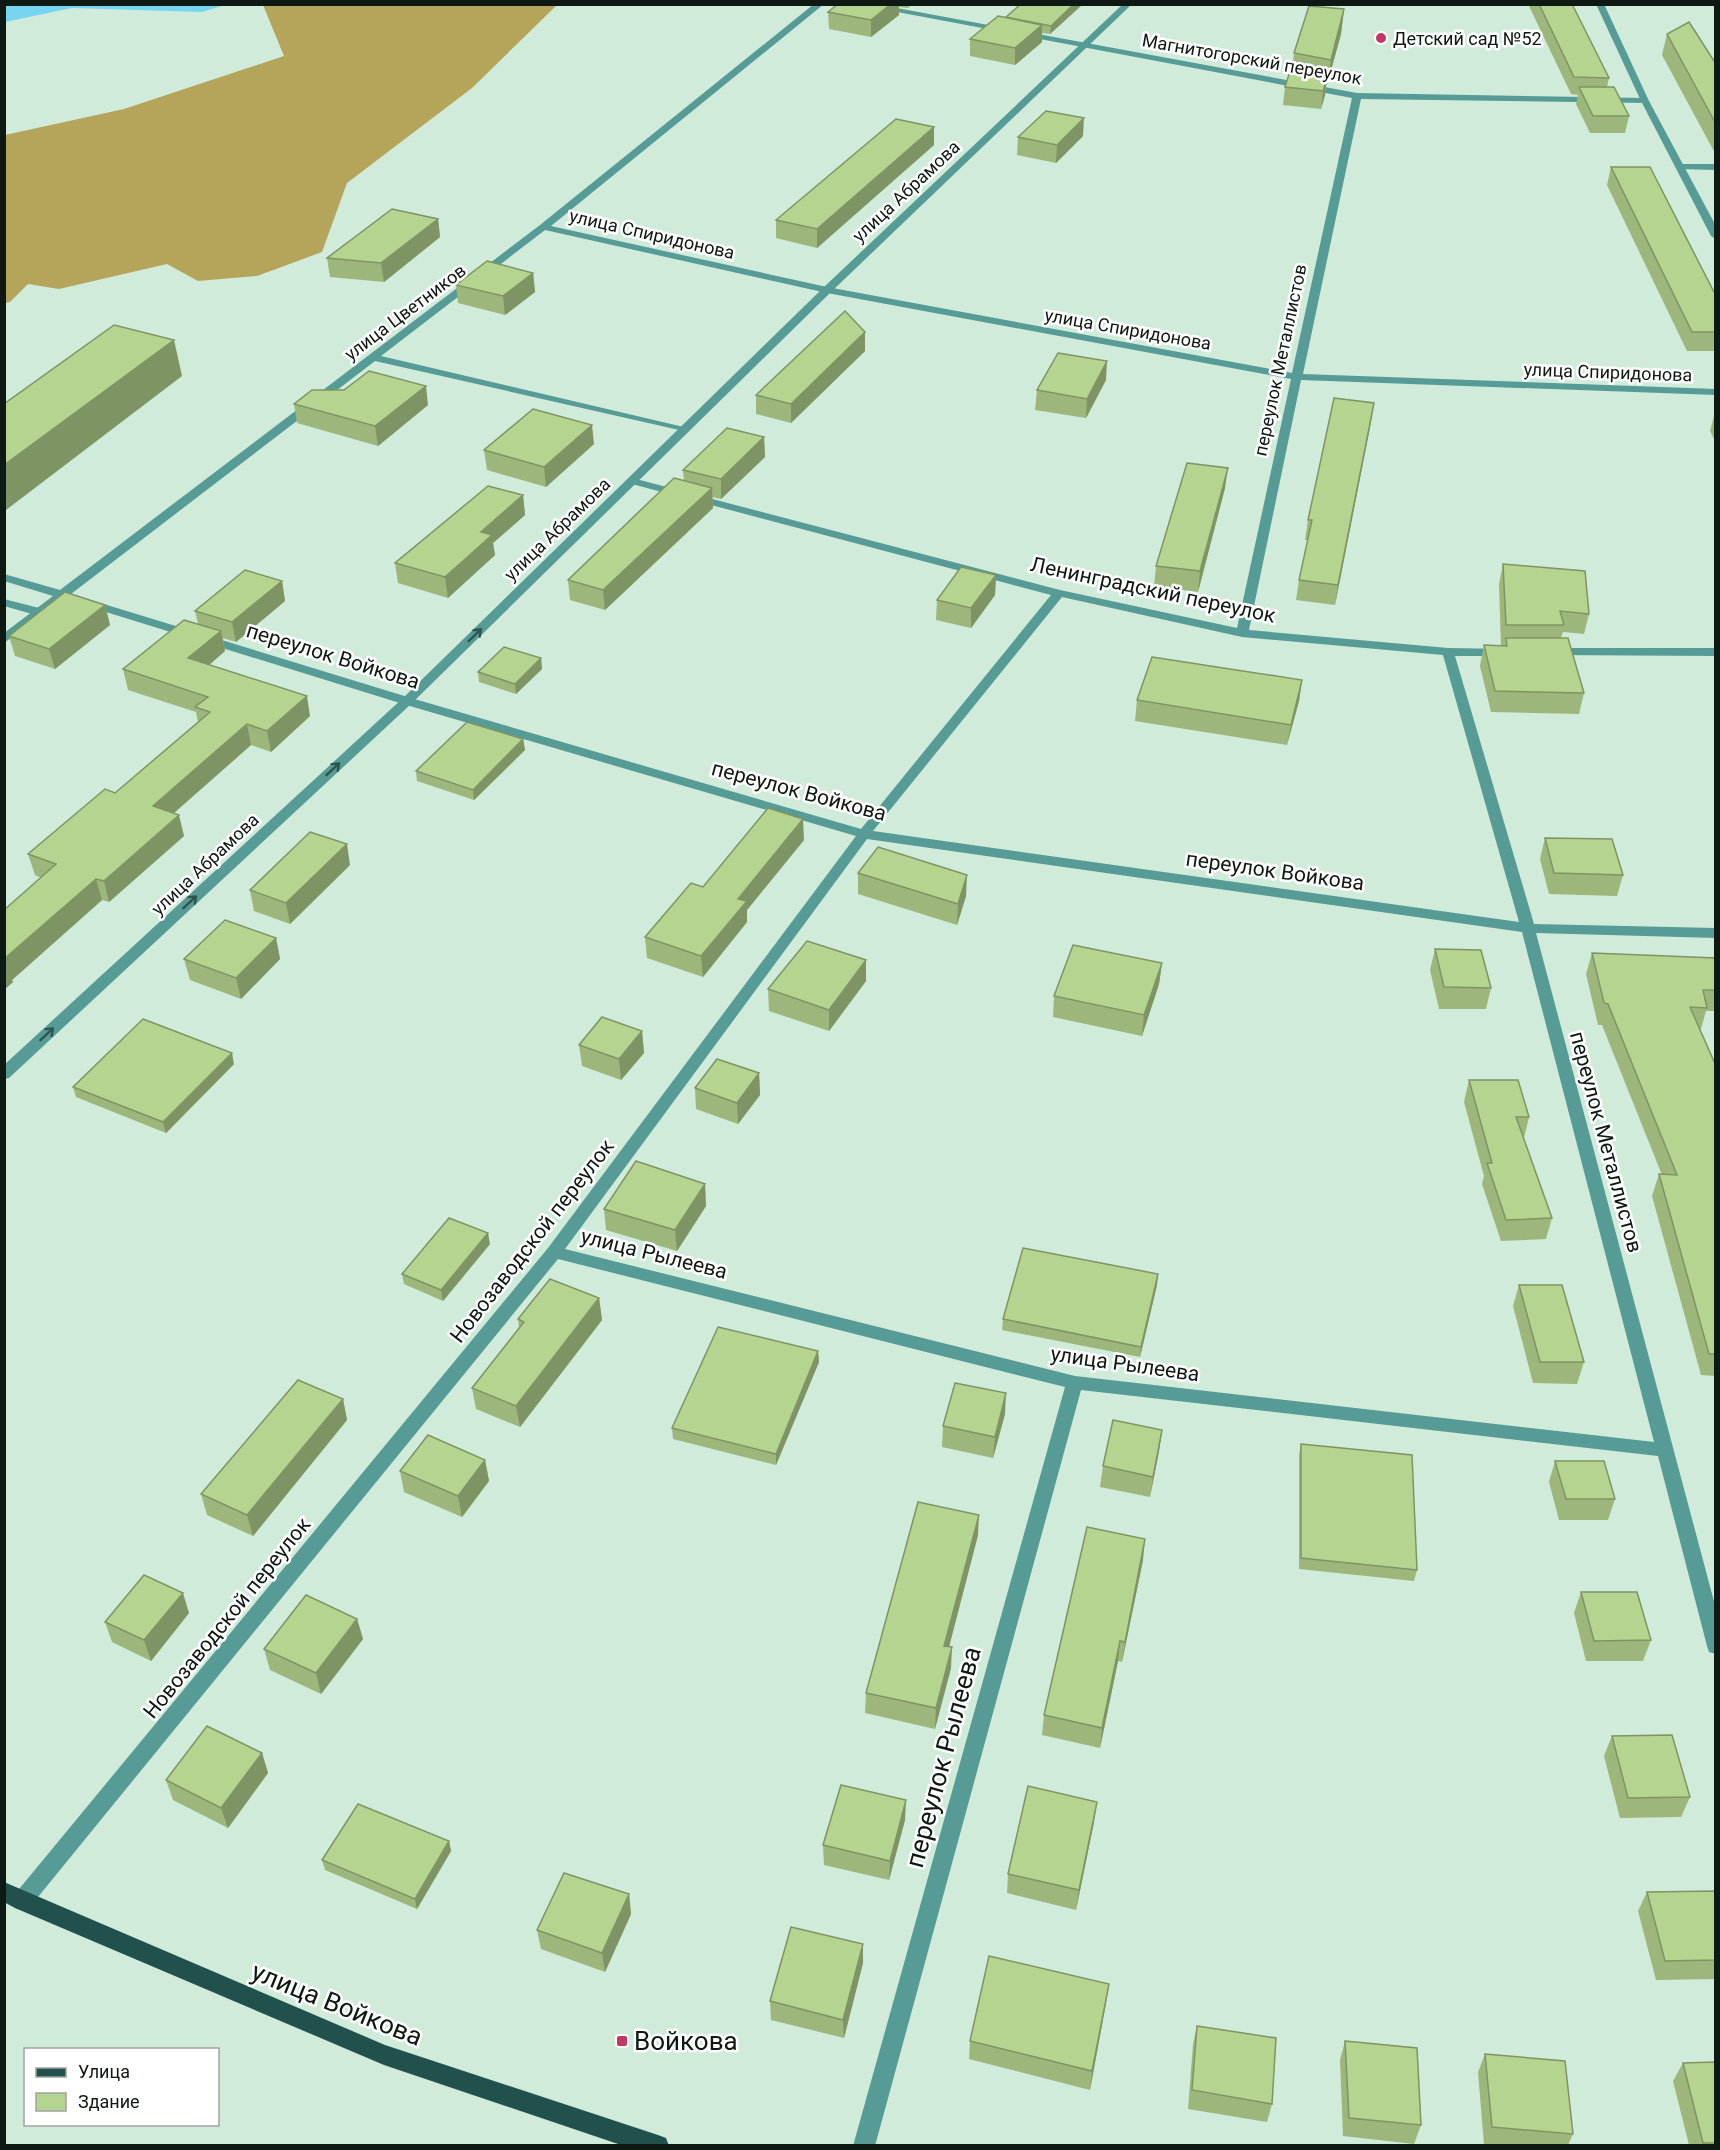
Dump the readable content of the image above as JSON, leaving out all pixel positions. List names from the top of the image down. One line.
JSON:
{"streets":{"main road":["улица Войкова"],"street":["Магнитогорский переулок","улица Абрамова","улица Спиридонова","улица Цветников","переулок Металлистов","Ленинградский переулок","переулок Войкова","Новозаводской переулок","улица Рылеева","переулок Рылеева"]},"crossings":[["Магнитогорский переулок","улица Абрамова"],["Магнитогорский переулок","переулок Металлистов"],["улица Абрамова","улица Спиридонова"],["улица Абрамова","Ленинградский переулок"],["улица Абрамова","переулок Войкова"],["улица Спиридонова","улица Цветников"],["улица Спиридонова","переулок Металлистов"],["улица Цветников","переулок Войкова"],["переулок Металлистов","Ленинградский переулок"],["переулок Металлистов","переулок Войкова"],["переулок Металлистов","улица Рылеева"],["Ленинградский переулок","Новозаводской переулок"],["переулок Войкова","Новозаводской переулок"],["Новозаводской переулок","улица Рылеева"],["Новозаводской переулок","улица Войкова"],["улица Рылеева","переулок Рылеева"]],"one_way":["улица Абрамова"],"places":{"other":["Детский сад №52"],"transit":["Войкова"]},"legend":["Улица","Здание"]}
